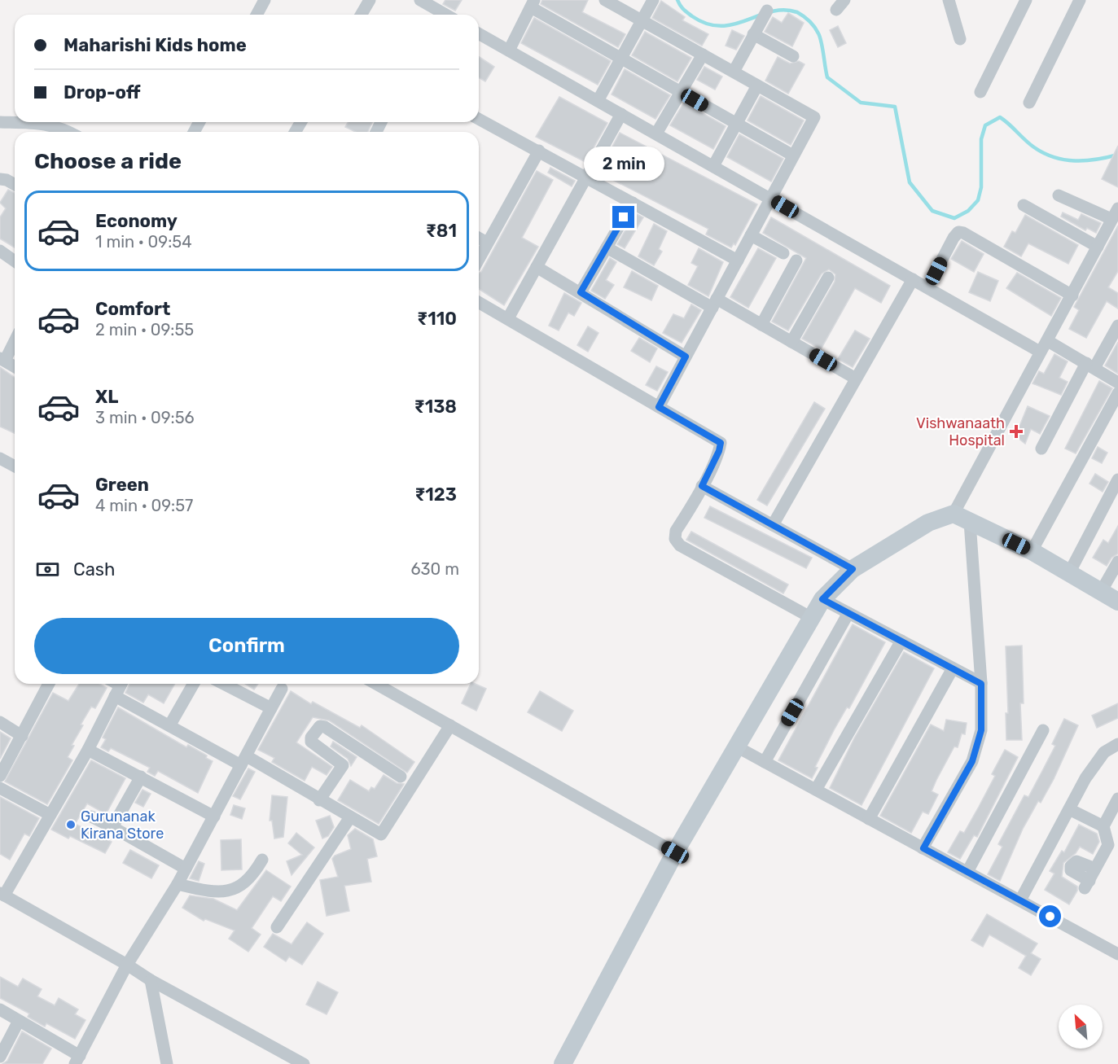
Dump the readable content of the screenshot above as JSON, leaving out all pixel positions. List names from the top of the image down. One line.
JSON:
{"places":{"health":["Vishwanaath Hospital"],"other":["Gurunanak Kirana Store"]},"north":"top left","page":{"banner":["Maharishi Kids home","Drop-off"],"heading":"Choose a ride","bubble":"2 min","list":[{"name":"Economy","note":"1 min · 09:54","value":"₹81"},{"name":"Comfort","note":"2 min · 09:55","value":"₹110"},{"name":"XL","note":"3 min · 09:56","value":"₹138"},{"name":"Green","note":"4 min · 09:57","value":"₹123"}],"pay":["Cash","630 m"],"buttons":"Confirm"}}
